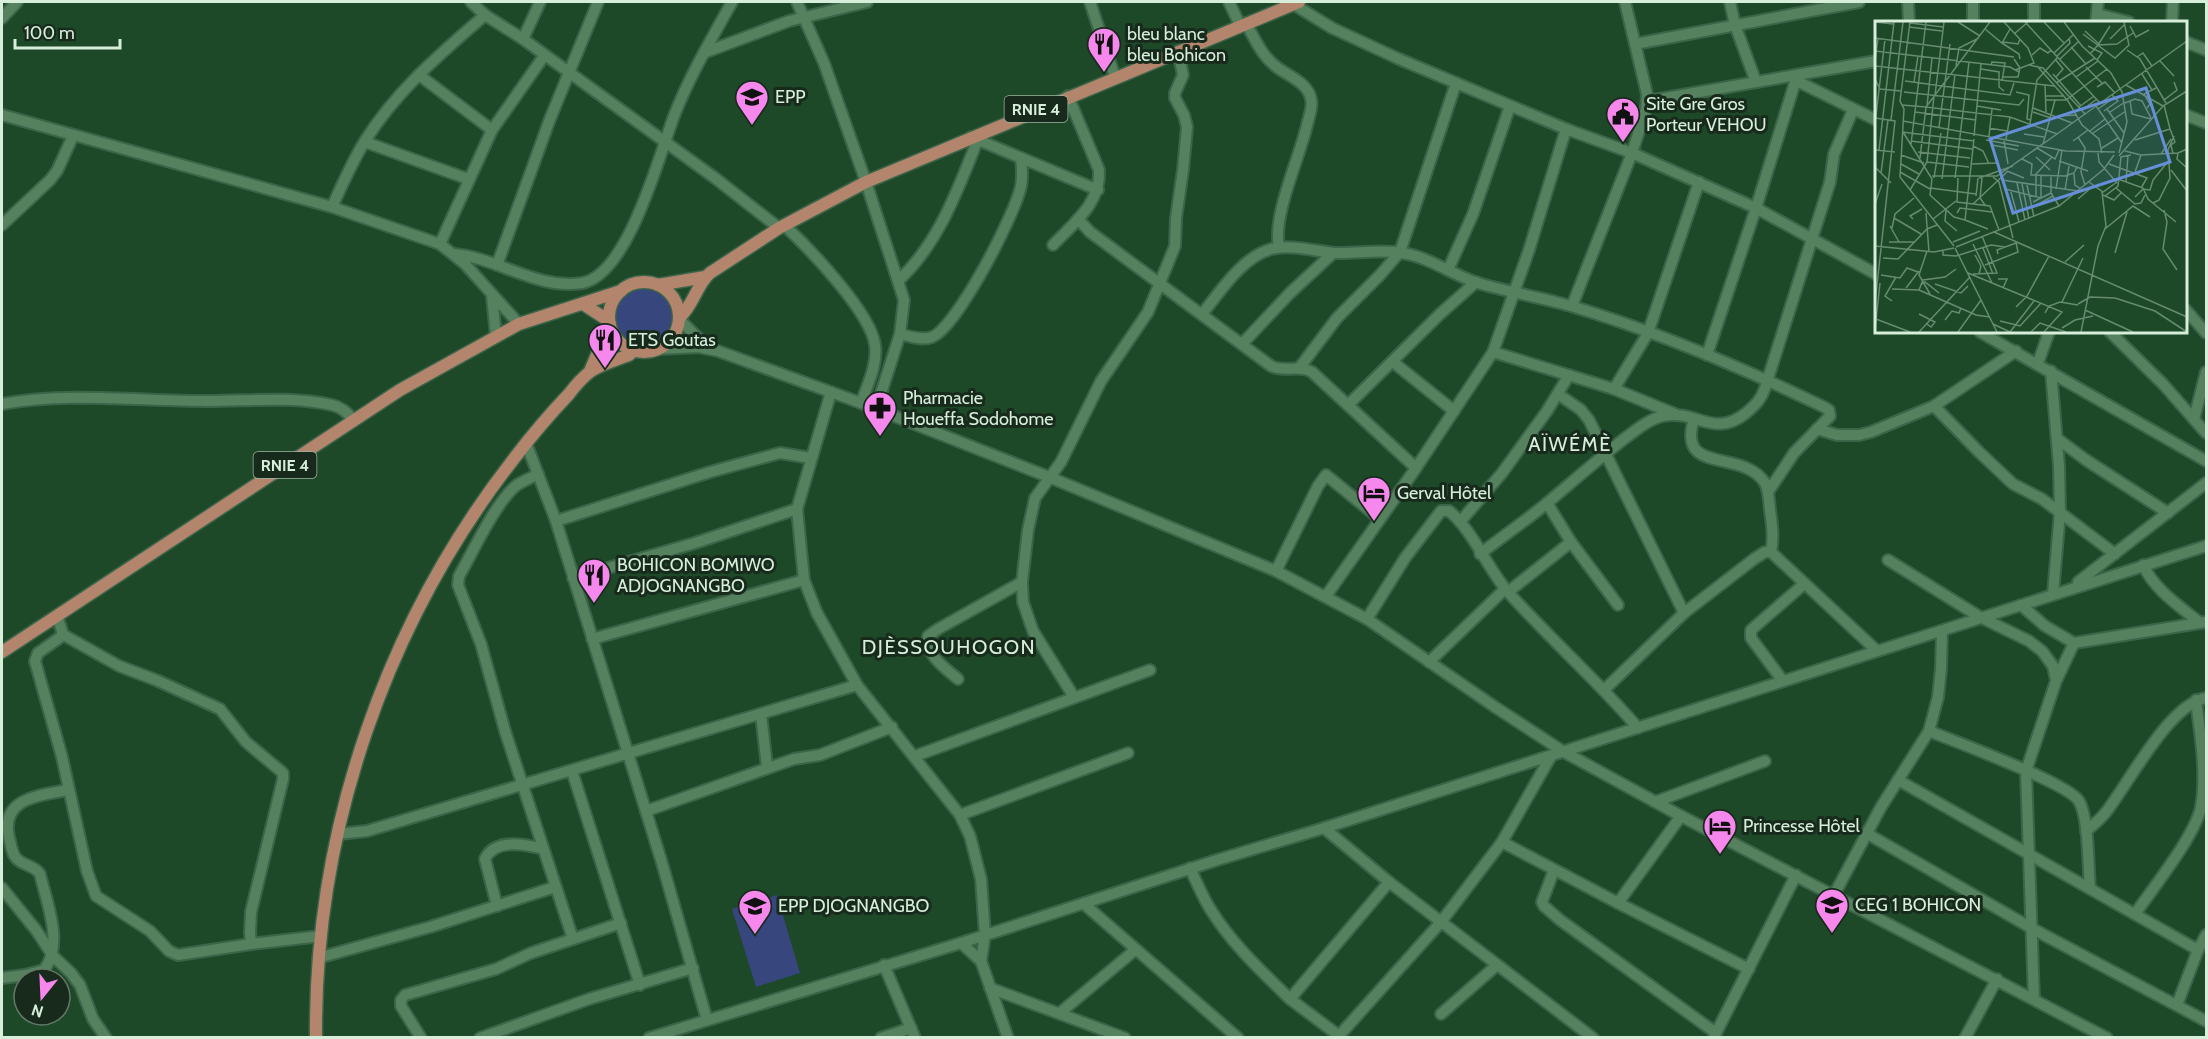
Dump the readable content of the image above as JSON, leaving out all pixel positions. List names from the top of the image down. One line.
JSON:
{"streets":{"main road":["RNIE 4"]},"districts":["AÏWÉMÈ","DJÈSSOUHOGON"],"places":{"restaurant":["bleu blanc bleu Bohicon","ETS Goutas","BOHICON BOMIWO ADJOGNANGBO"],"school or university":["EPP","CEG 1 BOHICON","EPP DJOGNANGBO"],"public building":["Site Gre Gros Porteur VEHOU"],"pharmacy":["Pharmacie Houeffa Sodohome"],"hotel":["Gerval Hôtel","Princesse Hôtel"]},"scale_bar":"100 m","north":"bottom"}
